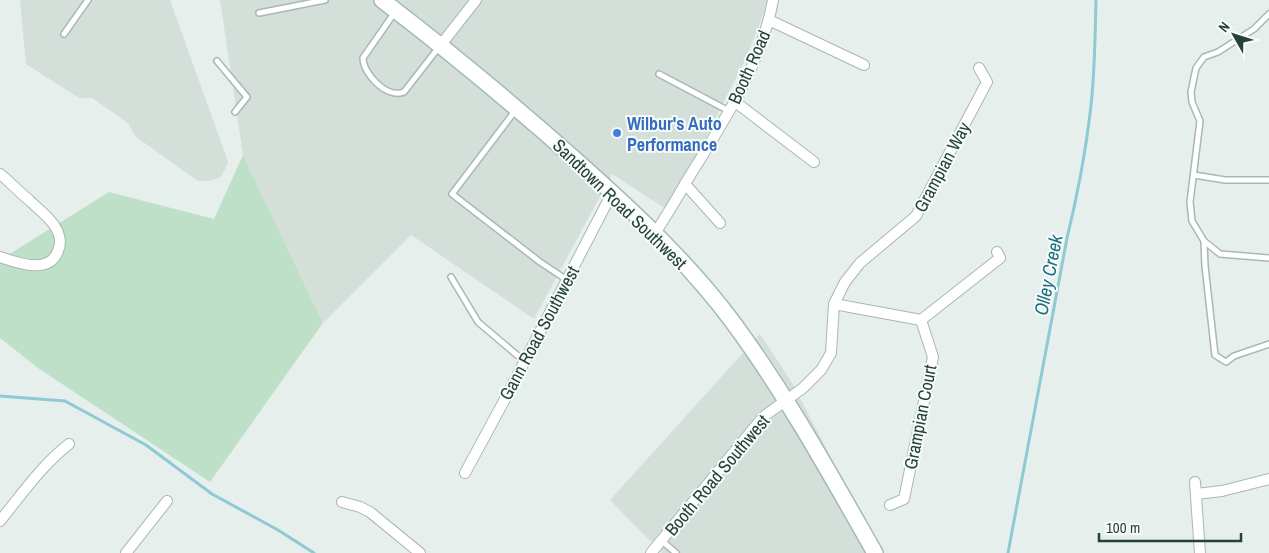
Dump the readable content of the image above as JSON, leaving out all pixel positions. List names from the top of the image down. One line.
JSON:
{"streets":{"street":["Booth Road","Grampian Way","Sandtown Road Southwest","Gann Road Southwest","Grampian Court","Booth Road Southwest"]},"crossings":[["Booth Road","Sandtown Road Southwest"],["Grampian Way","Sandtown Road Southwest"],["Grampian Way","Booth Road Southwest"],["Sandtown Road Southwest","Gann Road Southwest"],["Sandtown Road Southwest","Booth Road Southwest"]],"water":["Olley Creek"],"places":["Wilbur's Auto Performance"],"scale_bar":"100 m","north":"top left"}
